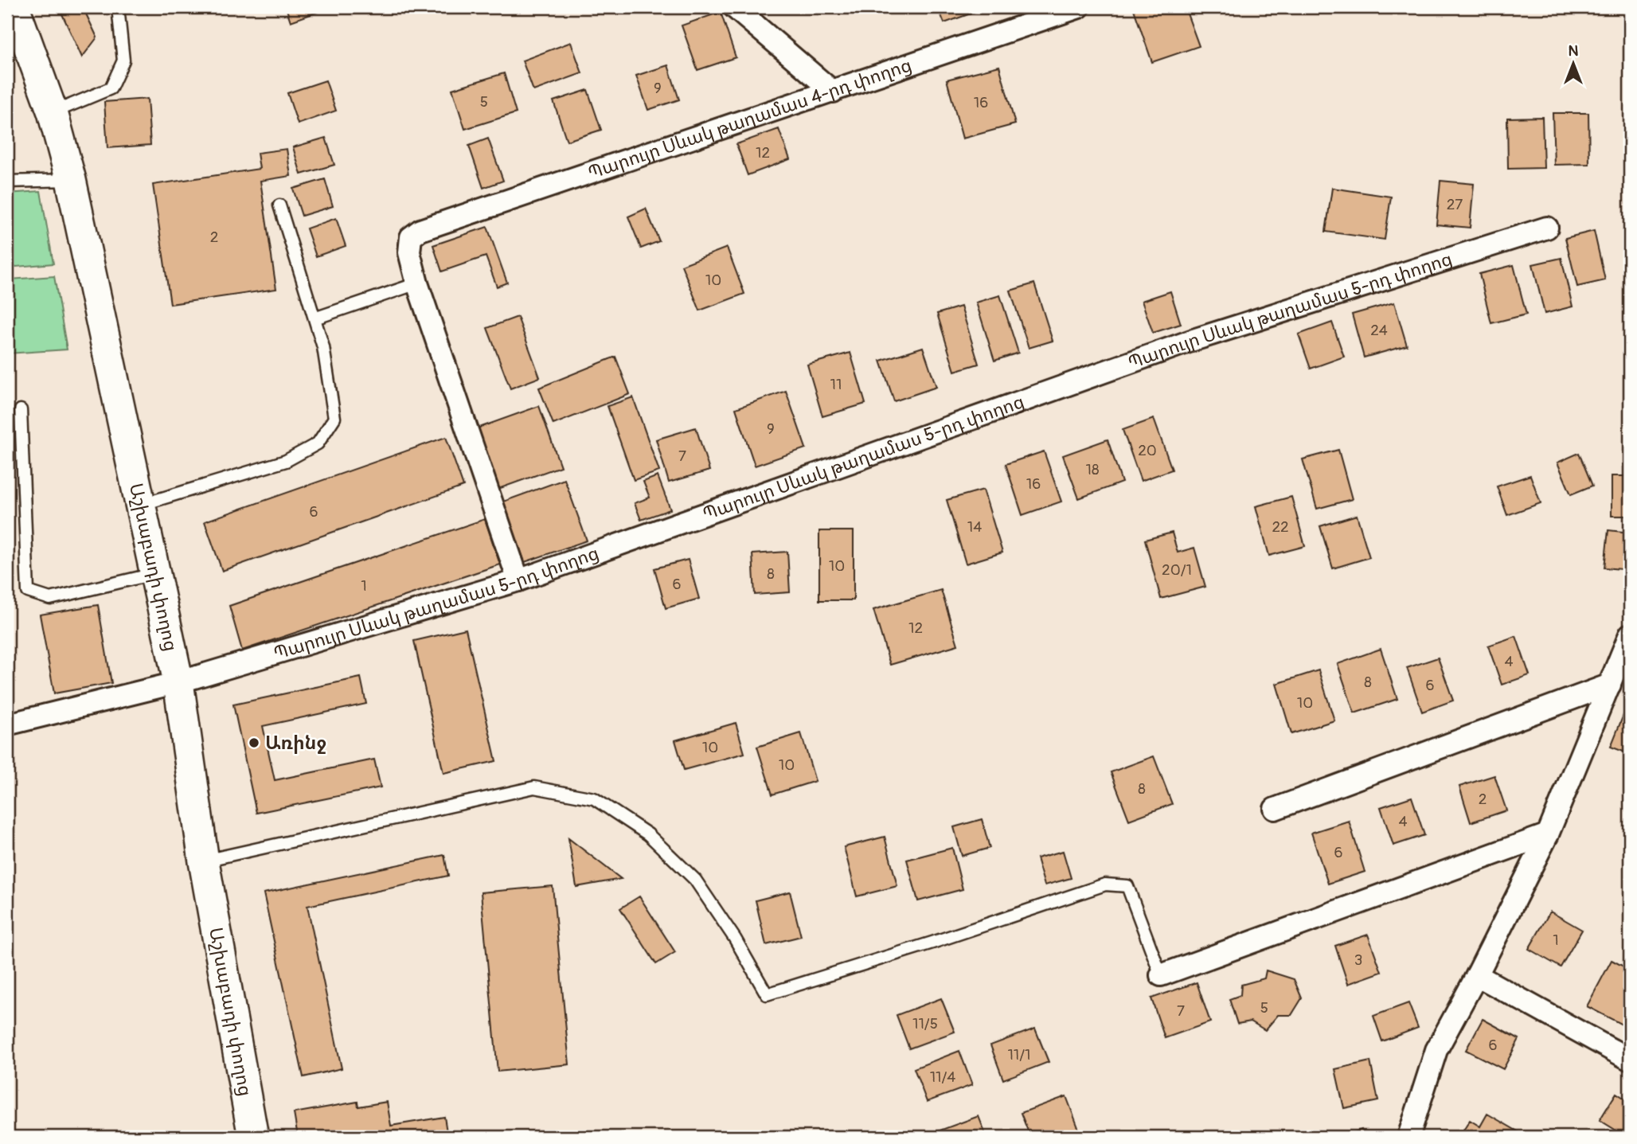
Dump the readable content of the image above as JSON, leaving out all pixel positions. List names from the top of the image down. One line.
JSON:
{"streets":{"street":["Պարույր Սևակ թաղամաս 4-րդ փողոց","Պարույր Սևակ թաղամաս 5-րդ փողոց","Աշխաբադի փողոց"]},"crossings":[["Պարույր Սևակ թաղամաս 5-րդ փողոց","Աշխաբադի փողոց"]],"places":["Առինջ"],"house_numbers":["9","5","16","12","27","2","10","24","11","9","20","7","18","16","6","14","22","10","20/1","8","6","1","12","4","8","6","10","10","10","8","2","4","6","1","3","5","7","11/5","6","11/1","11/4"],"north":"top"}
